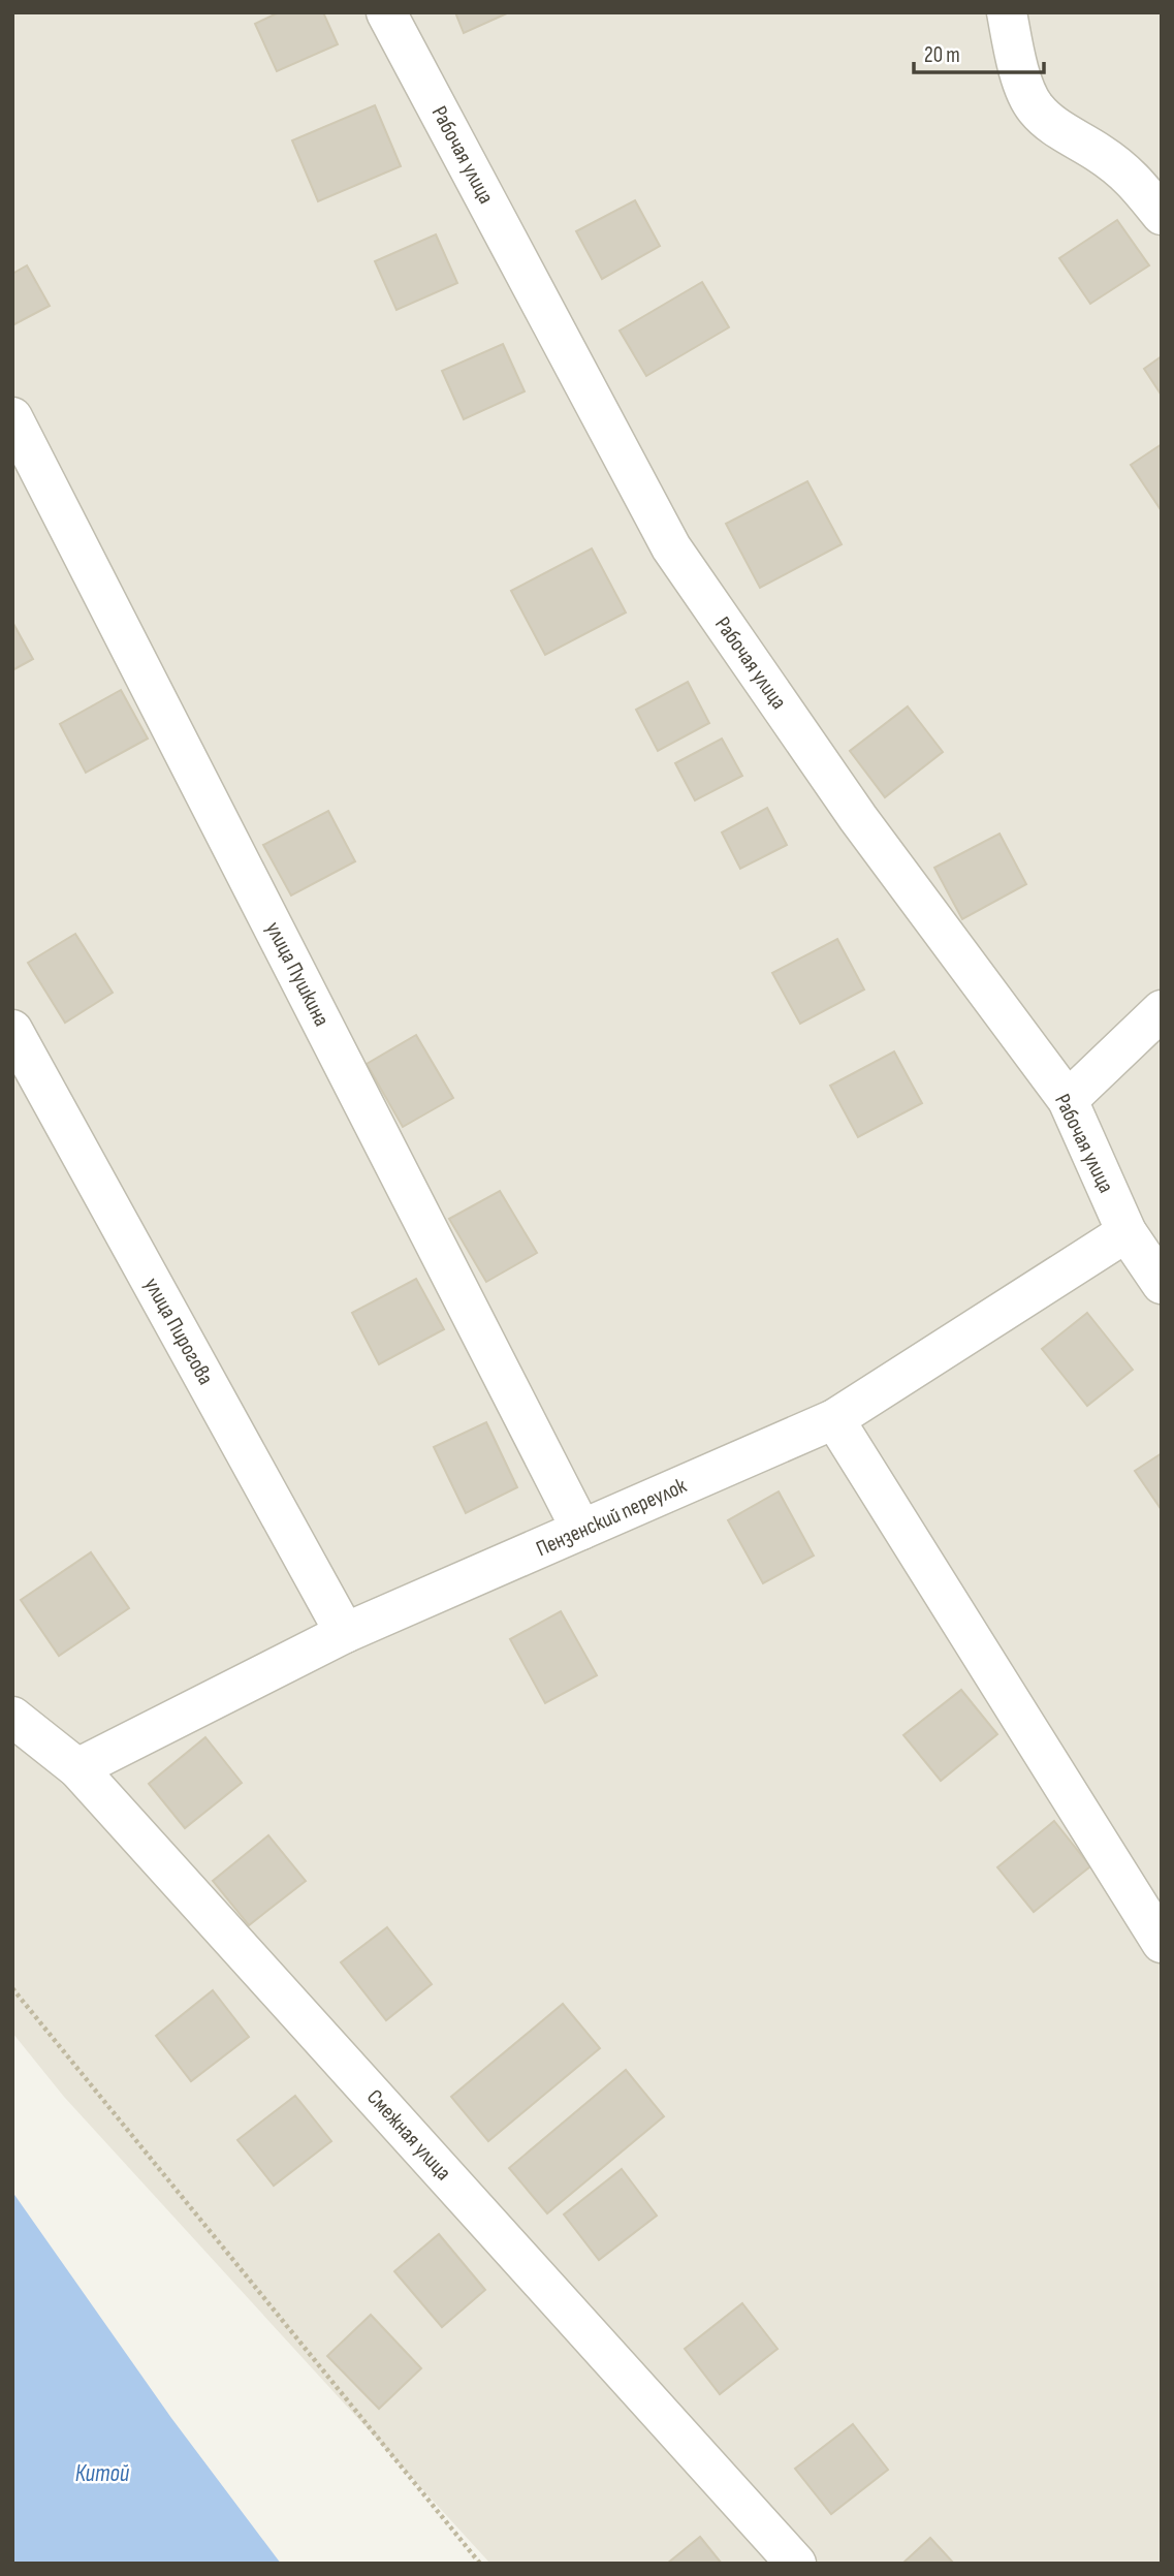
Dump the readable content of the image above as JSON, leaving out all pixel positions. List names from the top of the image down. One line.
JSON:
{"streets":{"street":["Рабочая улица","улица Пушкина","улица Пирогова","Пензенский переулок","Смежная улица"]},"crossings":[["Рабочая улица","Пензенский переулок"],["улица Пушкина","Пензенский переулок"],["улица Пирогова","Пензенский переулок"],["Пензенский переулок","Смежная улица"]],"water":["Китой"],"scale_bar":"20 m"}
